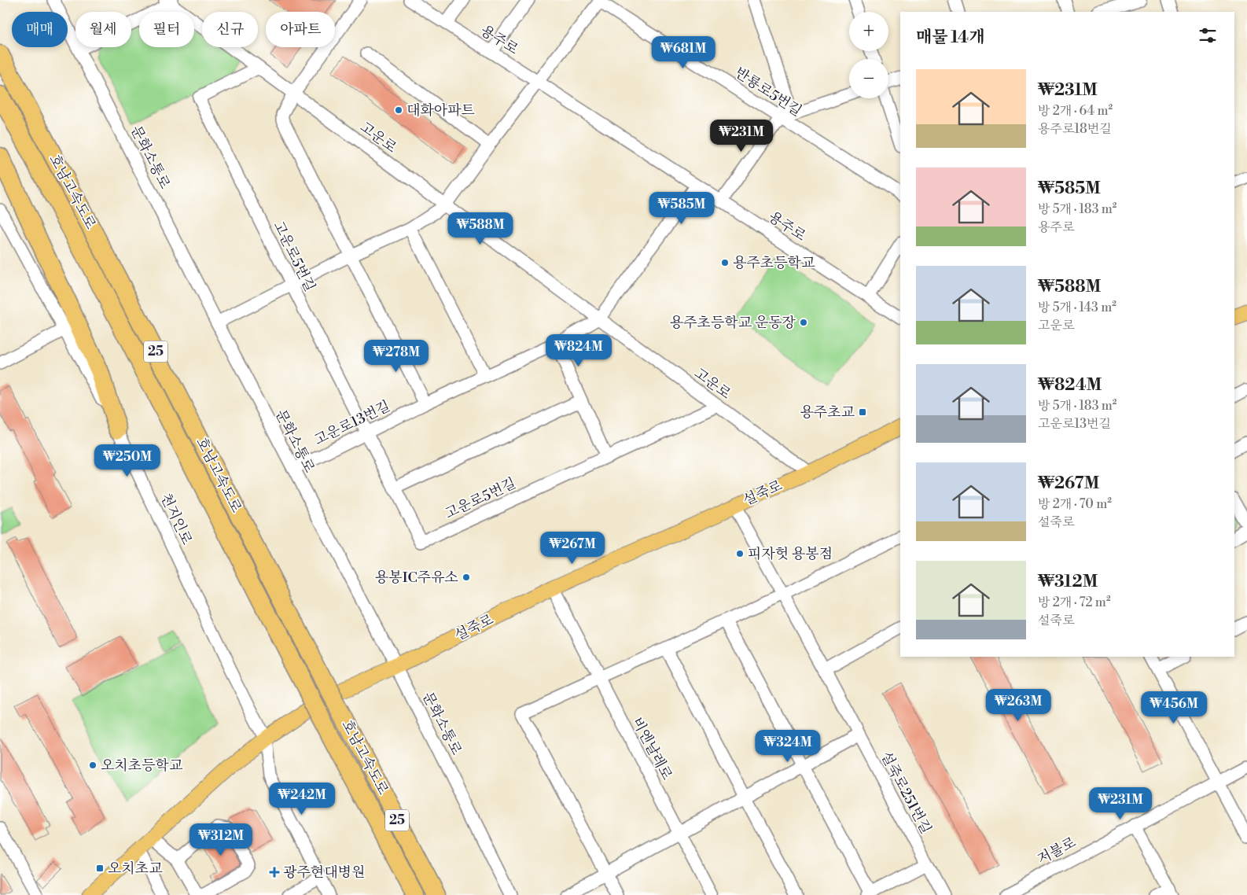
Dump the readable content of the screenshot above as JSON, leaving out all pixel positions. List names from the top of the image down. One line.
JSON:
{"streets":{"highway":["호남고속도로","25"],"main road":["설죽로"],"street":["용주로","반룡로5번길","고운로","문화소통로","고운로5번길","고운로13번길","천지인로","비엔날레로","설죽로251번길","저불로"]},"crossings":[["고운로","고운로5번길"],["고운로","고운로13번길"],["고운로","설죽로"],["문화소통로","고운로13번길"],["문화소통로","설죽로"],["고운로5번길","고운로13번길"],["설죽로","천지인로"],["설죽로","비엔날레로"],["설죽로","설죽로251번길"]],"places":{"other":["대화아파트","용주초등학교","용주초등학교 운동장","피자헛 용봉점","용봉IC주유소","오치초등학교"],"transit":["용주초교","오치초교"],"health":["광주현대병원"]},"page":{"map_buttons":["+","−"],"chip":["매매","월세","필터","신규","아파트"],"heading":"매물 14개","price":["₩681M","₩231M","₩585M","₩588M","₩824M","₩278M","₩250M","₩267M","₩263M","₩456M","₩324M","₩242M","₩231M","₩312M"],"list":[{"name":"₩231M","note":"방 2개 · 64 m² · 용주로18번길"},{"name":"₩585M","note":"방 5개 · 183 m² · 용주로"},{"name":"₩588M","note":"방 5개 · 143 m² · 고운로"},{"name":"₩824M","note":"방 5개 · 183 m² · 고운로13번길"},{"name":"₩267M","note":"방 2개 · 70 m² · 설죽로"},{"name":"₩312M","note":"방 2개 · 72 m² · 설죽로"}]}}
